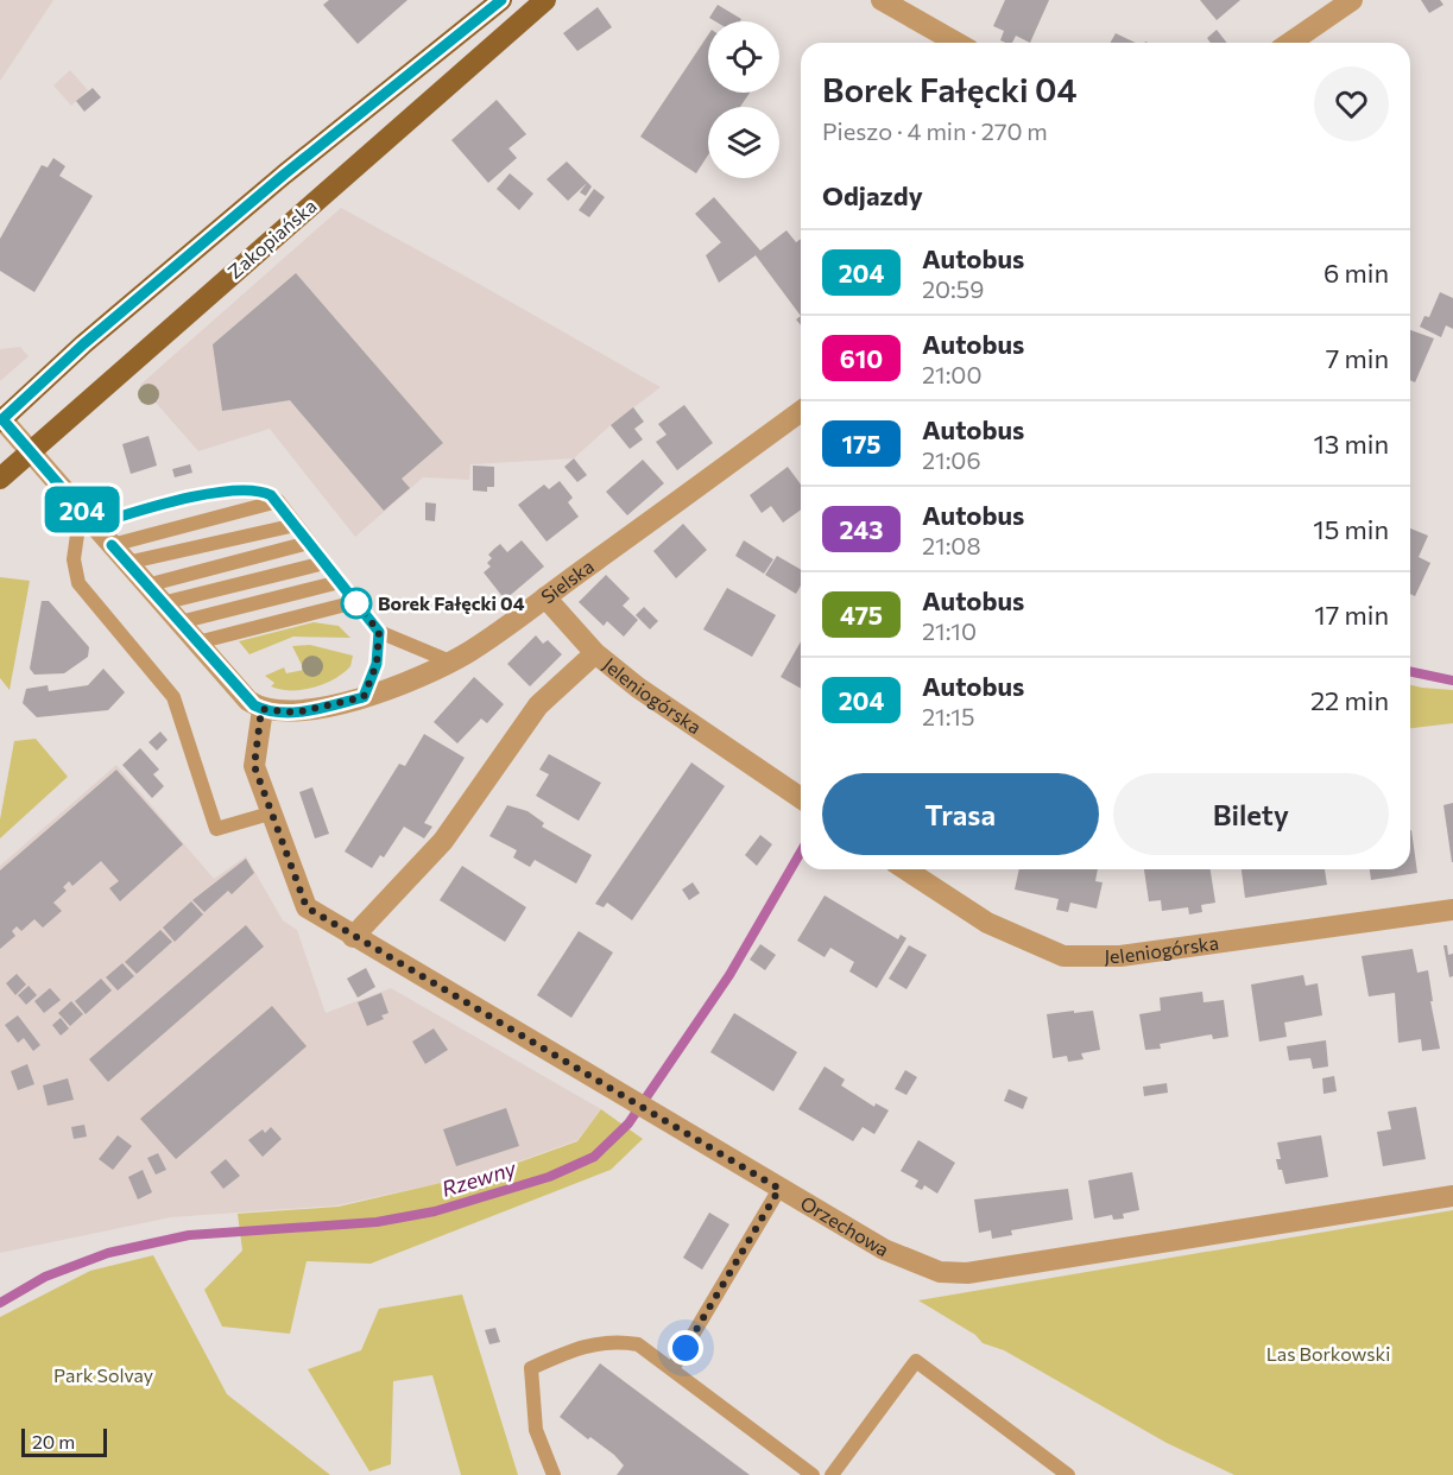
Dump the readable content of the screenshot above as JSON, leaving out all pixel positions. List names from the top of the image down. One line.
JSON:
{"streets":{"main road":["Zakopiańska"],"street":["Sielska","Jeleniogórska","Orzechowa"]},"crossings":[["Sielska","Jeleniogórska"],["Sielska","Orzechowa"]],"water":["Rzewny"],"parks":["Las Borkowski","Park Solvay"],"places":["Borek Fałęcki 04"],"lines":["bus line 204"],"scale_bar":"20 m","page":{"on_map":"204","heading":[["Borek Fałęcki 04","Pieszo · 4 min · 270 m"],"Odjazdy"],"list":[{"mark":"204","name":"Autobus","note":"20:59","value":"6 min"},{"mark":"610","name":"Autobus","note":"21:00","value":"7 min"},{"mark":"175","name":"Autobus","note":"21:06","value":"13 min"},{"mark":"243","name":"Autobus","note":"21:08","value":"15 min"},{"mark":"475","name":"Autobus","note":"21:10","value":"17 min"},{"mark":"204","name":"Autobus","note":"21:15","value":"22 min"}],"buttons":["Trasa","Bilety"],"scale":"20 m"}}
